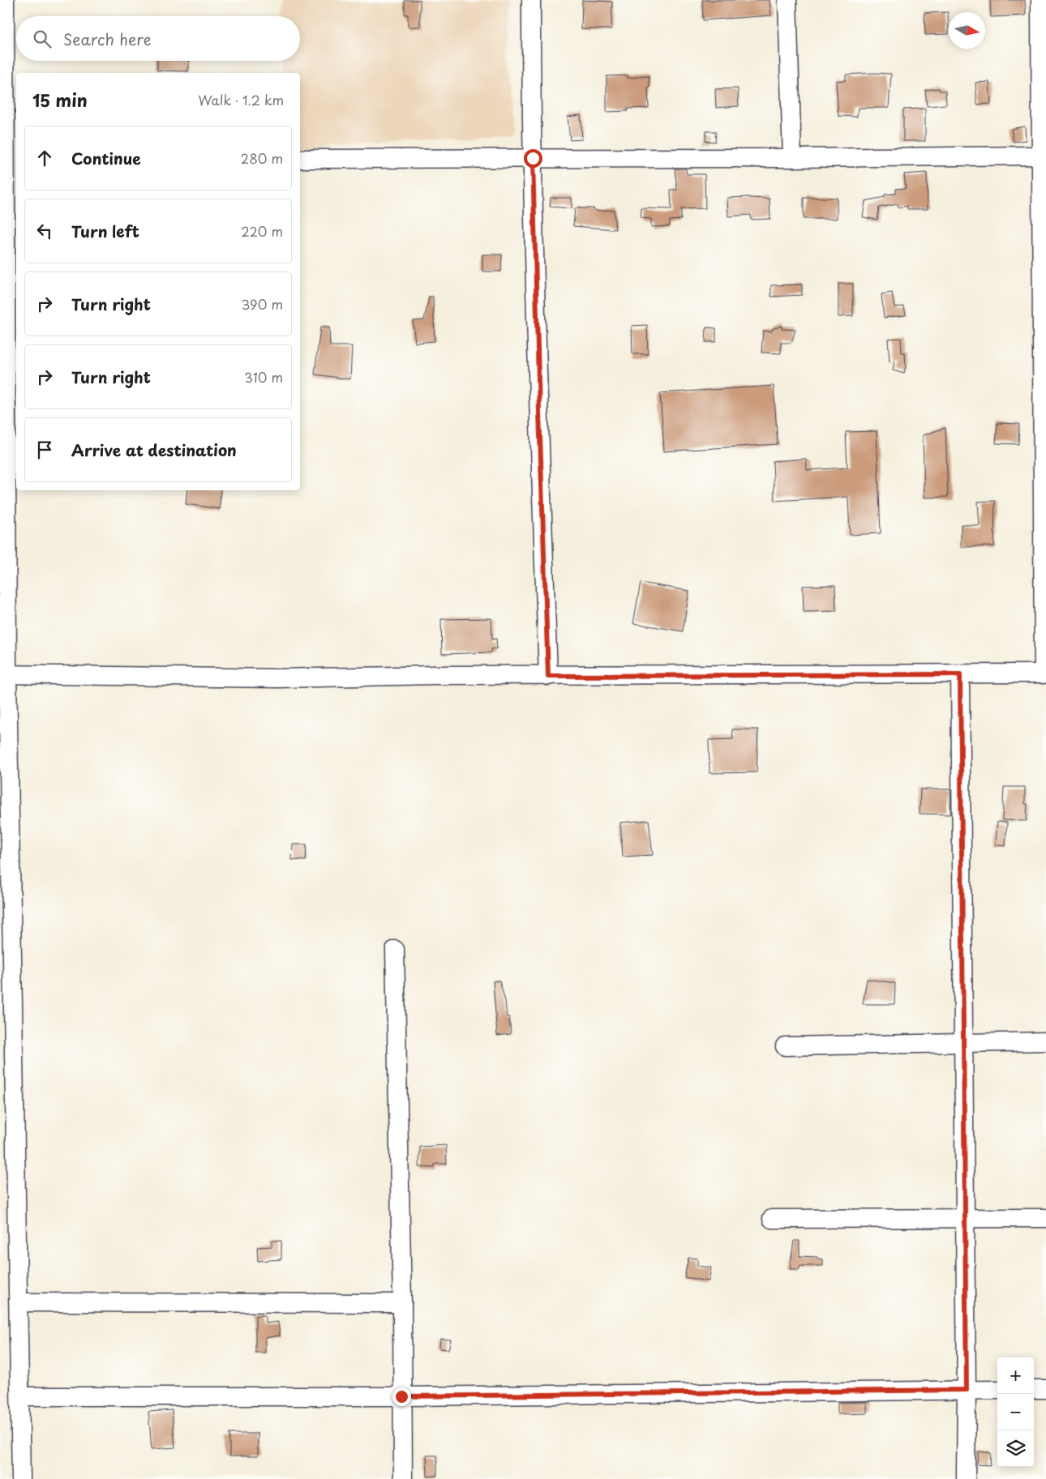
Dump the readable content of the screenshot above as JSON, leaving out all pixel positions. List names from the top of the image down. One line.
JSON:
{"north":"right","page":{"search":"Search here","heading":["15 min","Walk · 1.2 km"],"list":[["Continue","280 m"],["Turn left","220 m"],["Turn right","390 m"],["Turn right","310 m"],"Arrive at destination"],"map_buttons":["+","−"]}}
